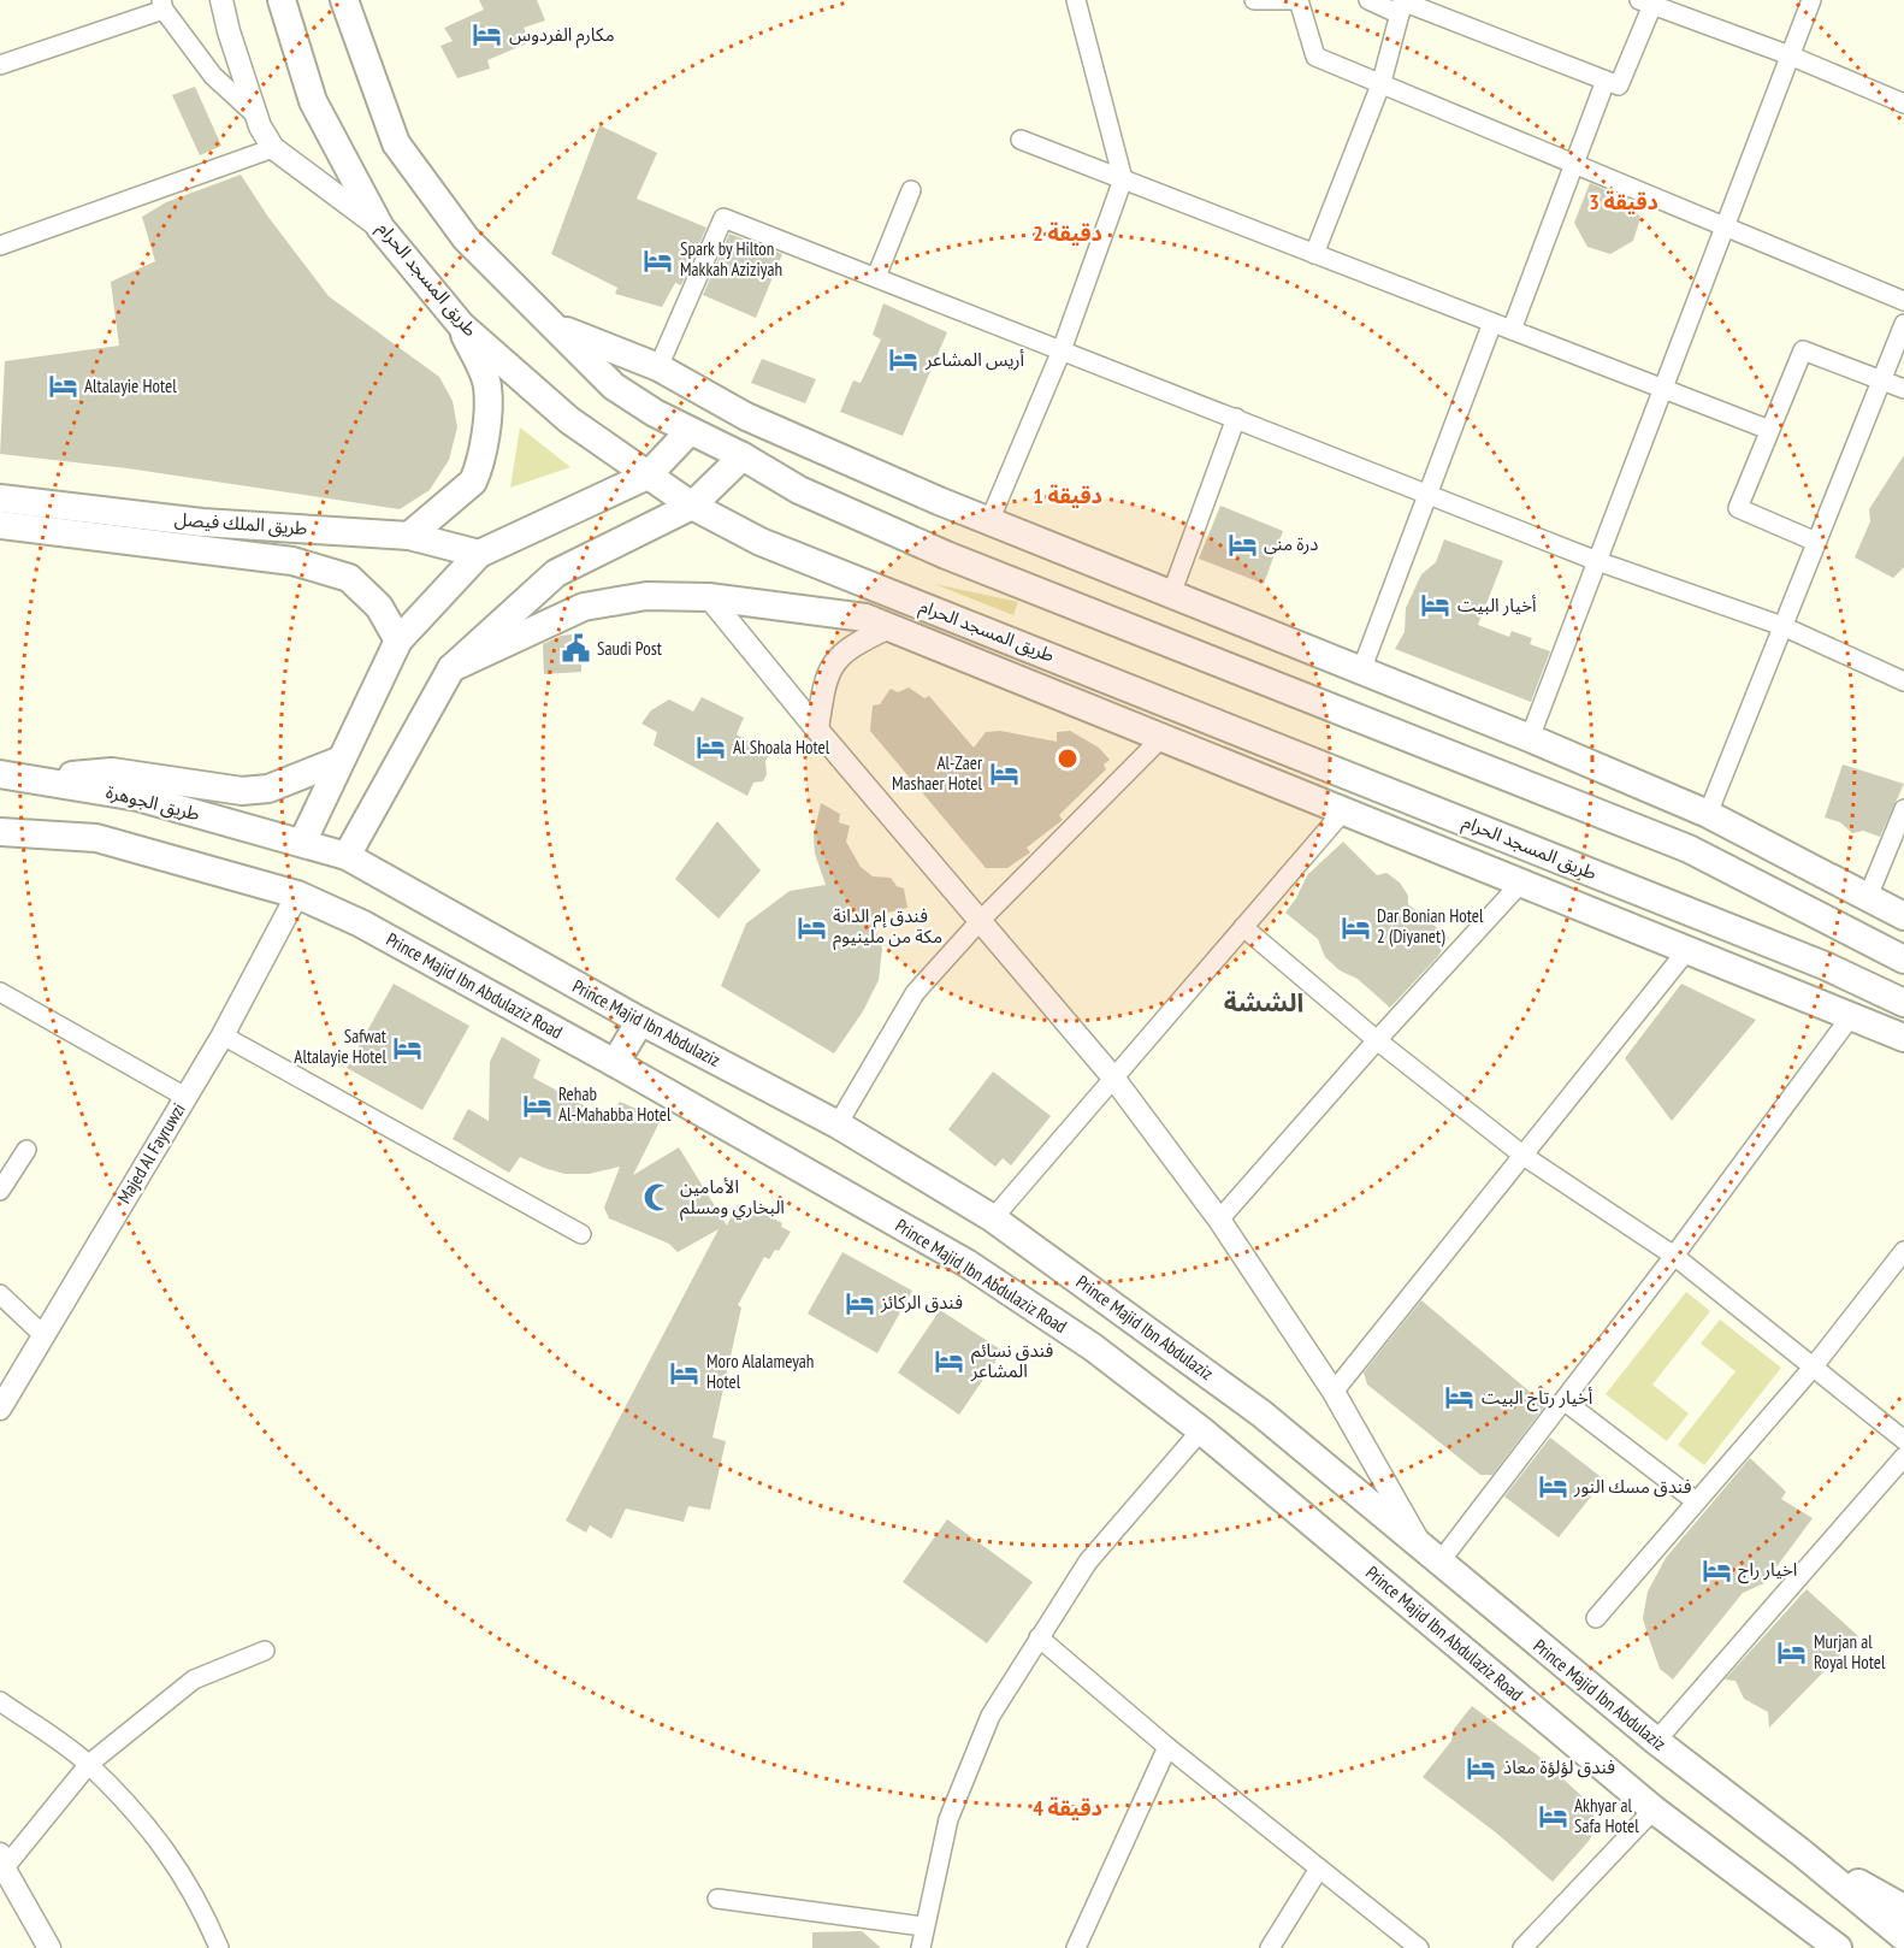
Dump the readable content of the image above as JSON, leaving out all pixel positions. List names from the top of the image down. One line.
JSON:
{"streets":{"main road":["طريق المسجد الحرام","طريق الملك فيصل","طريق الجوهرة","Prince Majid Ibn Abdulaziz Road","Prince Majid Ibn Abdulaziz"],"street":["Majed Al Fayruwzi"]},"crossings":[["طريق الجوهرة","Prince Majid Ibn Abdulaziz"],["Prince Majid Ibn Abdulaziz Road","Majed Al Fayruwzi"]],"districts":["الششة"],"places":{"hotel":["مكارم الفردوس","Spark by Hilton Makkah Aziziyah","أريس المشاعر","Altalayie Hotel","درة منى","أخيار البيت","Al Shoala Hotel","Al-Zaer Mashaer Hotel","فندق إم الدانة مكة من ملينيوم","Dar Bonian Hotel 2 (Diyanet)","Safwat Altalayie Hotel","Rehab Al-Mahabba Hotel","فندق الركائز","فندق نسائم المشاعر","Moro Alalameyah Hotel","أخيار رتاج البيت","فندق مسك النور","اخيار راج","Murjan al Royal Hotel","فندق لؤلؤة معاذ","Akhyar al Safa Hotel"],"public building":["Saudi Post"],"mosque":["الأمامين البخاري ومسلم"]},"rings":["3 دقيقة","2 دقيقة","1 دقيقة","4 دقيقة"]}
